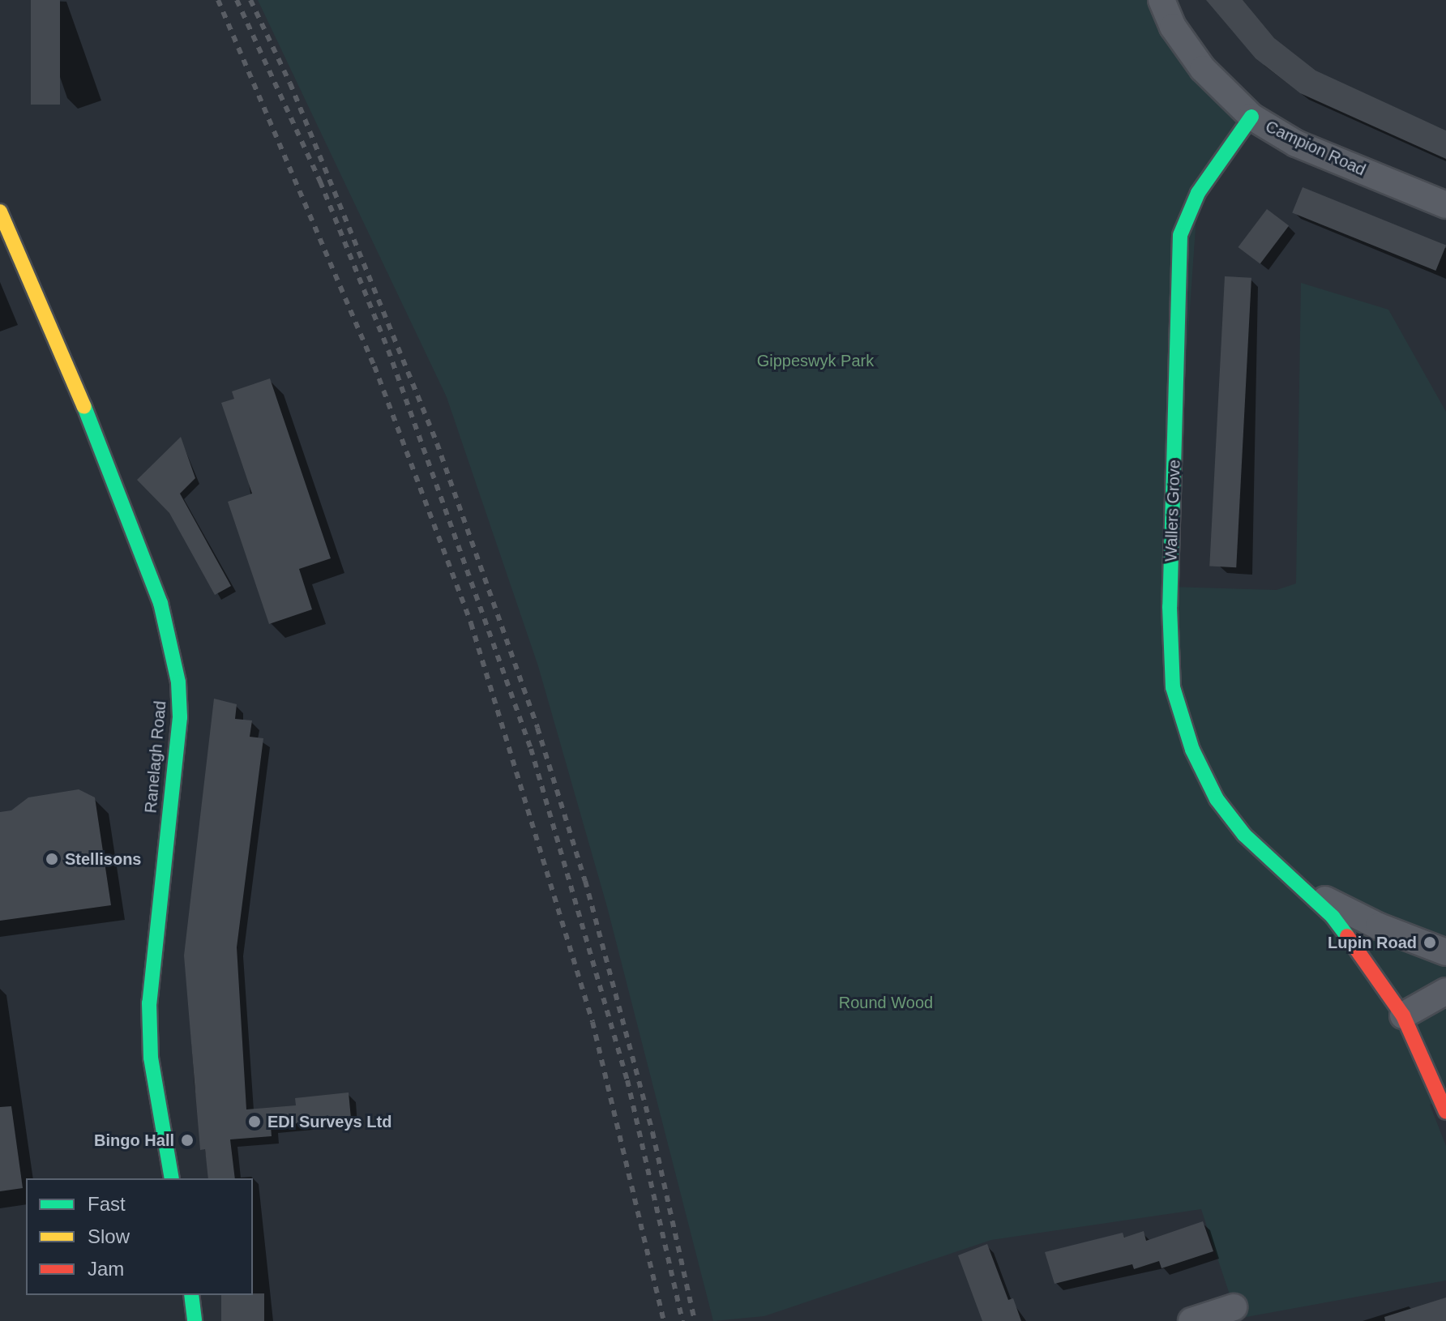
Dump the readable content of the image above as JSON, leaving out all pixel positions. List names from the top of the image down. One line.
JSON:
{"streets":{"street":["Campion Road","Wallers Grove","Ranelagh Road"]},"crossings":[["Campion Road","Wallers Grove"]],"parks":["Gippeswyk Park","Round Wood"],"places":["Stellisons","Lupin Road","EDI Surveys Ltd","Bingo Hall"],"legend":["Fast","Slow","Jam"]}
